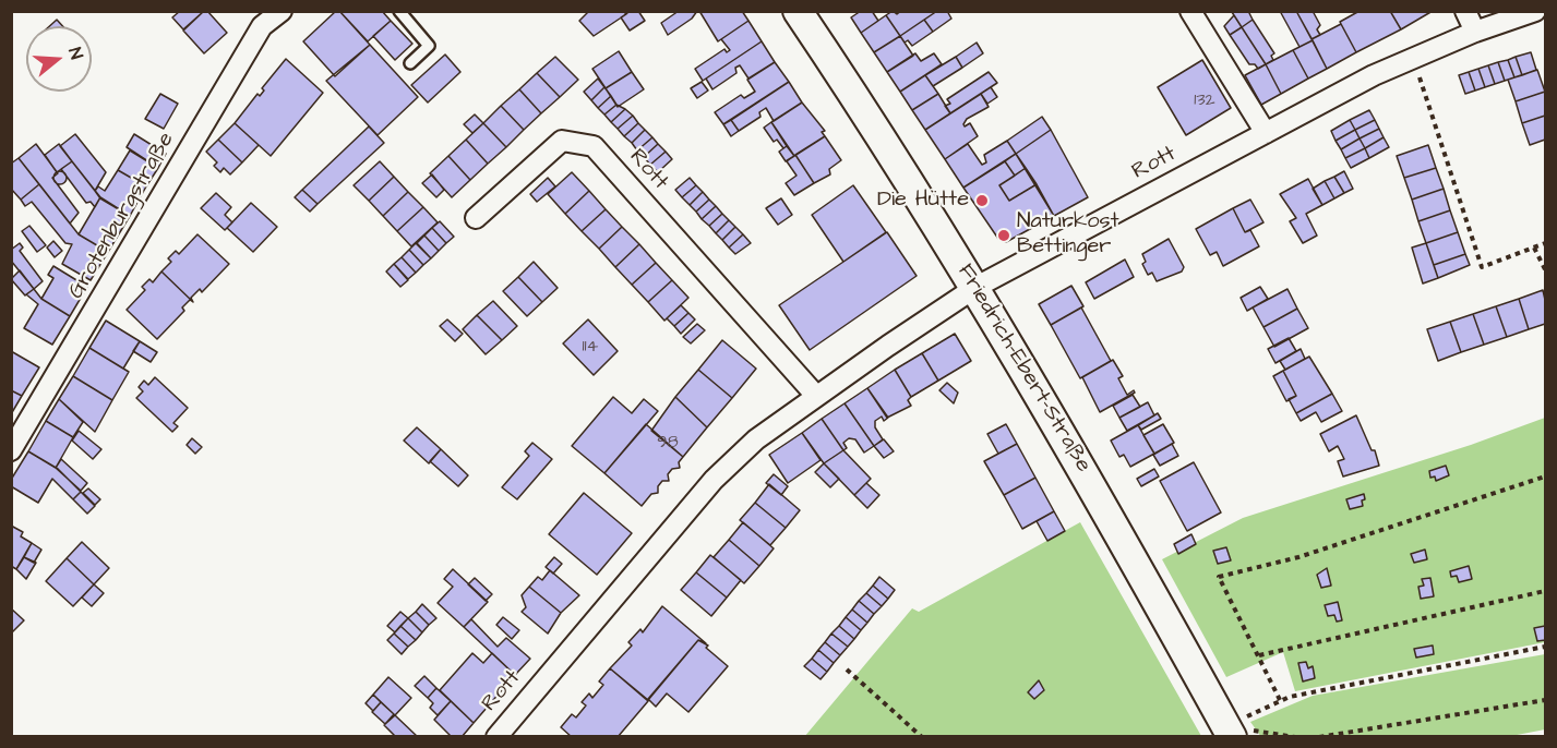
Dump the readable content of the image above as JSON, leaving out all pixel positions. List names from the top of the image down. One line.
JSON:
{"streets":{"street":["Rott","Grotenburgstraße","Friedrich-Ebert-Straße"]},"crossings":[["Rott","Friedrich-Ebert-Straße"]],"places":["Die Hütte","Naturkost Bettinger"],"house_numbers":["132","114","98"],"north":"right"}
